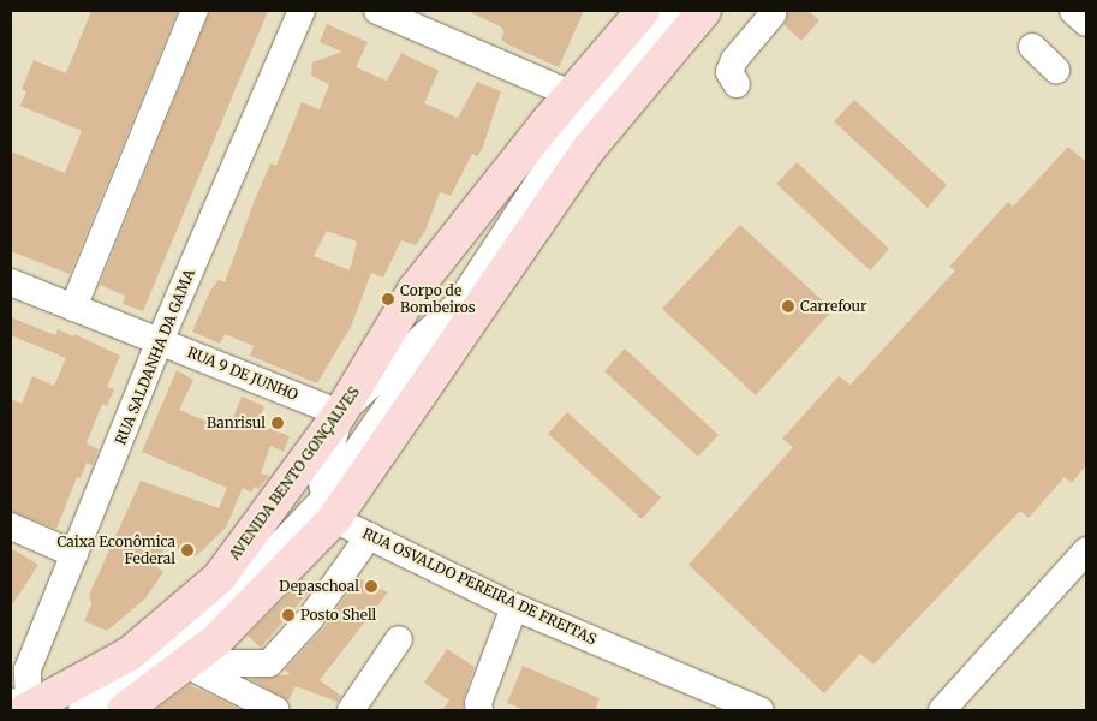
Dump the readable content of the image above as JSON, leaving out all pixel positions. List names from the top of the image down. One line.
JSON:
{"streets":{"main road":["AVENIDA BENTO GONÇALVES"],"street":["RUA SALDANHA DA GAMA","RUA 9 DE JUNHO","RUA OSVALDO PEREIRA DE FREITAS"]},"crossings":[["RUA SALDANHA DA GAMA","RUA 9 DE JUNHO"],["RUA SALDANHA DA GAMA","AVENIDA BENTO GONÇALVES"],["RUA 9 DE JUNHO","AVENIDA BENTO GONÇALVES"]],"places":["Corpo de Bombeiros","Carrefour","Banrisul","Caixa Econômica Federal","Depaschoal","Posto Shell"]}
